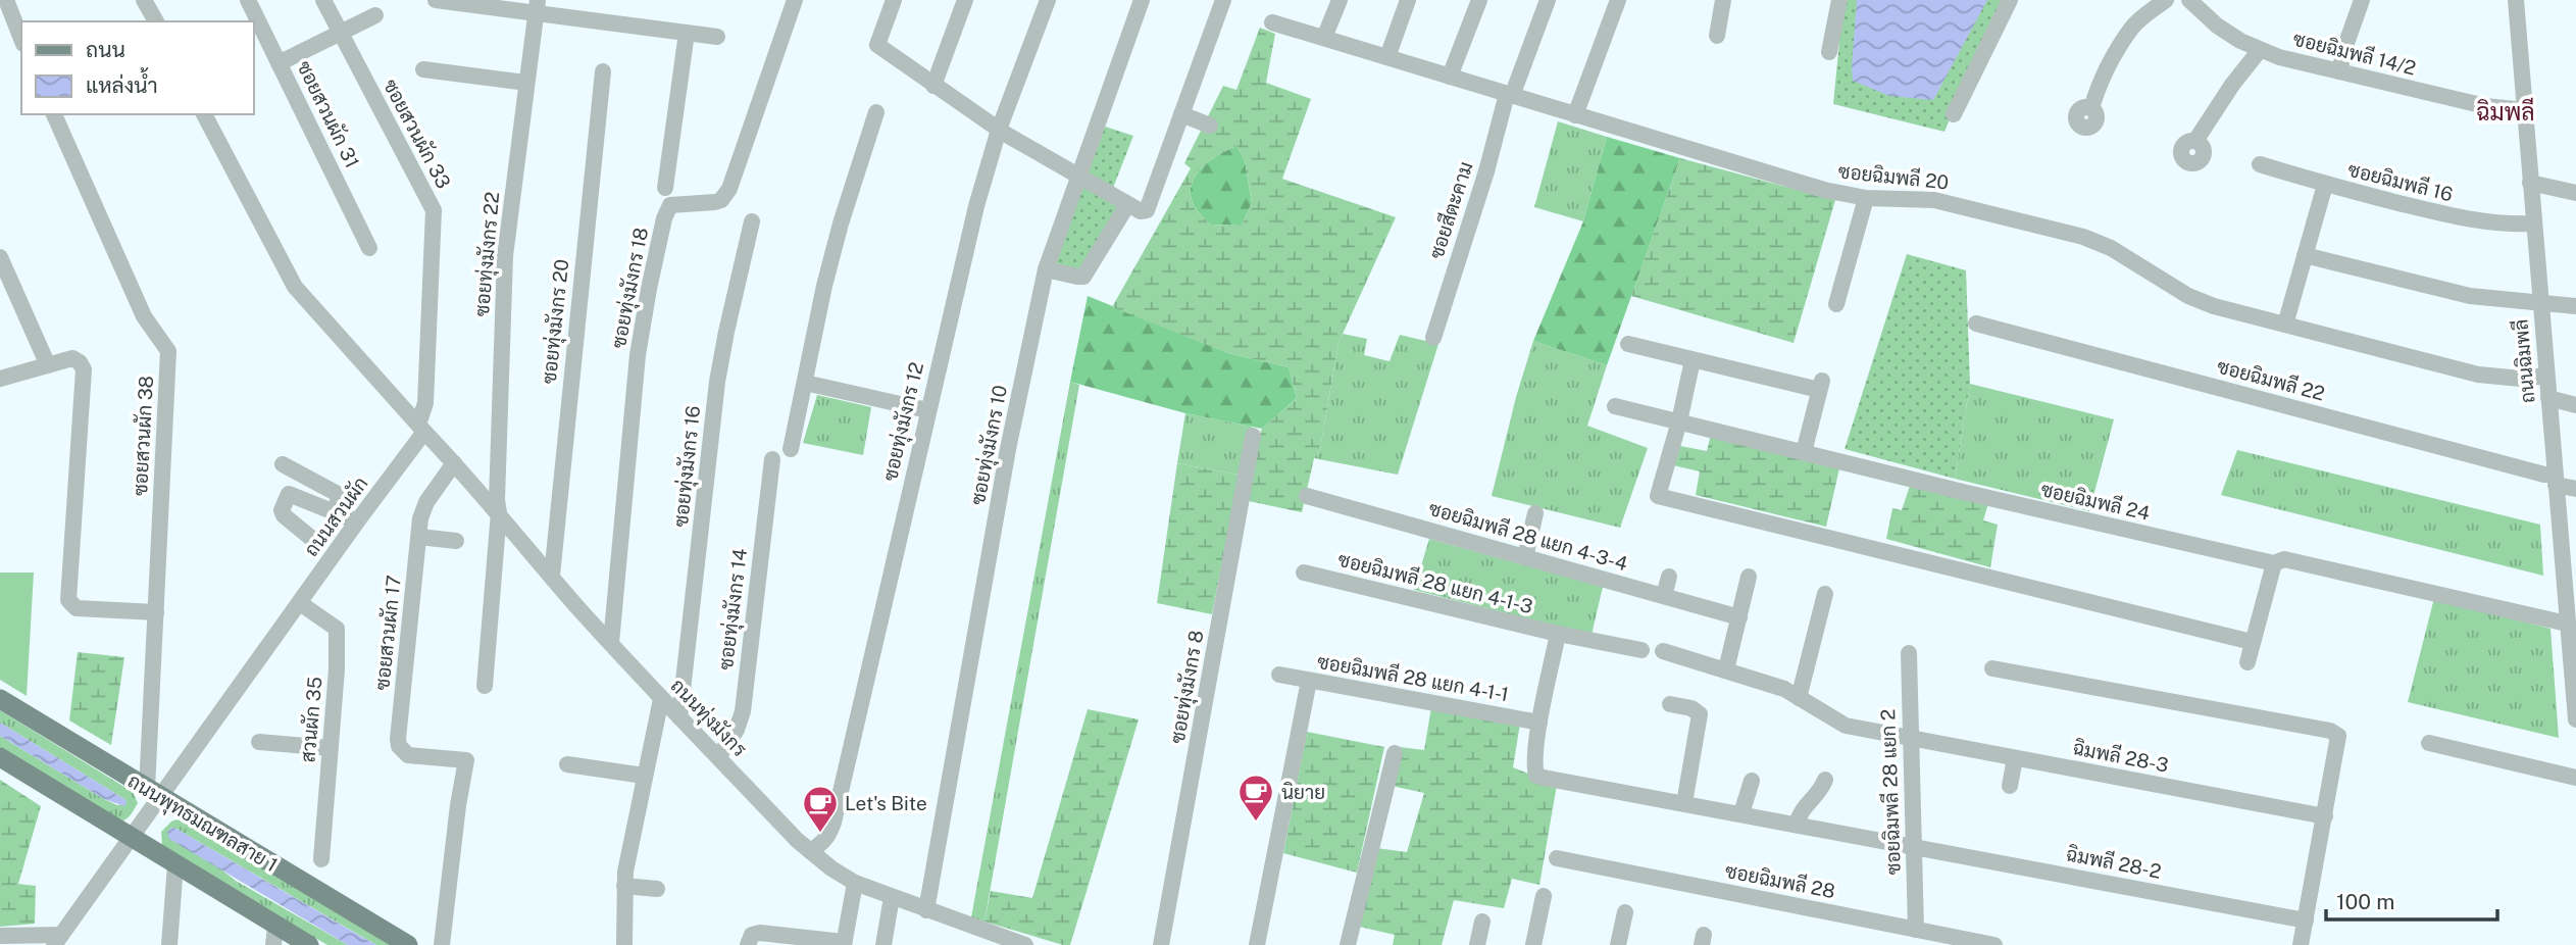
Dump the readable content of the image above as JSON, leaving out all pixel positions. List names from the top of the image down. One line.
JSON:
{"streets":{"main road":["ถนนพุทธมณฑลสาย 1"],"street":["ซอยฉิมพลี 14/2","ซอยสวนผัก 31","ซอยสวนผัก 33","ซอยฉิมพลี 20","ซอยฉิมพลี 16","ซอยสีตะคาม","ซอยทุ่งมังกร 22","ซอยทุ่งมังกร 18","ซอยทุ่งมังกร 20","ถนนฉิมพลี","ซอยฉิมพลี 22","ซอยทุ่งมังกร 12","ซอยสวนผัก 38","ซอยทุ่งมังกร 10","ซอยทุ่งมังกร 16","ซอยฉิมพลี 24","ถนนสวนผัก","ซอยฉิมพลี 28 แยก 4-3-4","ซอยฉิมพลี 28 แยก 4-1-3","ซอยทุ่งมังกร 14","ซอยสวนผัก 17","ซอยฉิมพลี 28 แยก 4-1-1","ซอยทุ่งมังกร 8","ถนนทุ่งมังกร","สวนผัก 35","ฉิมพลี 28-3","ซอยฉิมพลี 28 แยก 2","ฉิมพลี 28-2","ซอยฉิมพลี 28"]},"crossings":[["ซอยฉิมพลี 14/2","ถนนฉิมพลี"],["ซอยสวนผัก 33","ถนนสวนผัก"],["ซอยสวนผัก 33","ถนนทุ่งมังกร"],["ซอยฉิมพลี 20","ซอยสีตะคาม"],["ซอยฉิมพลี 20","ถนนฉิมพลี"],["ซอยฉิมพลี 16","ถนนฉิมพลี"],["ซอยทุ่งมังกร 22","ถนนทุ่งมังกร"],["ซอยทุ่งมังกร 18","ถนนทุ่งมังกร"],["ซอยทุ่งมังกร 20","ถนนทุ่งมังกร"],["ถนนฉิมพลี","ซอยฉิมพลี 22"],["ถนนฉิมพลี","ซอยฉิมพลี 24"],["ซอยทุ่งมังกร 12","ถนนทุ่งมังกร"],["ซอยสวนผัก 38","ถนนสวนผัก"],["ซอยสวนผัก 38","ถนนพุทธมณฑลสาย 1"],["ซอยทุ่งมังกร 10","ถนนทุ่งมังกร"],["ซอยทุ่งมังกร 16","ถนนทุ่งมังกร"],["ถนนสวนผัก","ถนนทุ่งมังกร"],["ถนนสวนผัก","สวนผัก 35"],["ถนนสวนผัก","ถนนพุทธมณฑลสาย 1"],["ซอยทุ่งมังกร 14","ถนนทุ่งมังกร"],["ซอยสวนผัก 17","ถนนทุ่งมังกร"],["ซอยฉิมพลี 28 แยก 4-1-1","ฉิมพลี 28-2"],["ฉิมพลี 28-3","ซอยฉิมพลี 28 แยก 2"],["ซอยฉิมพลี 28 แยก 2","ฉิมพลี 28-2"],["ซอยฉิมพลี 28 แยก 2","ซอยฉิมพลี 28"]],"districts":["ฉิมพลี"],"places":{"cafe":["นิยาย","Let's Bite"]},"legend":["ถนน","แหล่งน้ำ"],"scale_bar":"100 m"}
